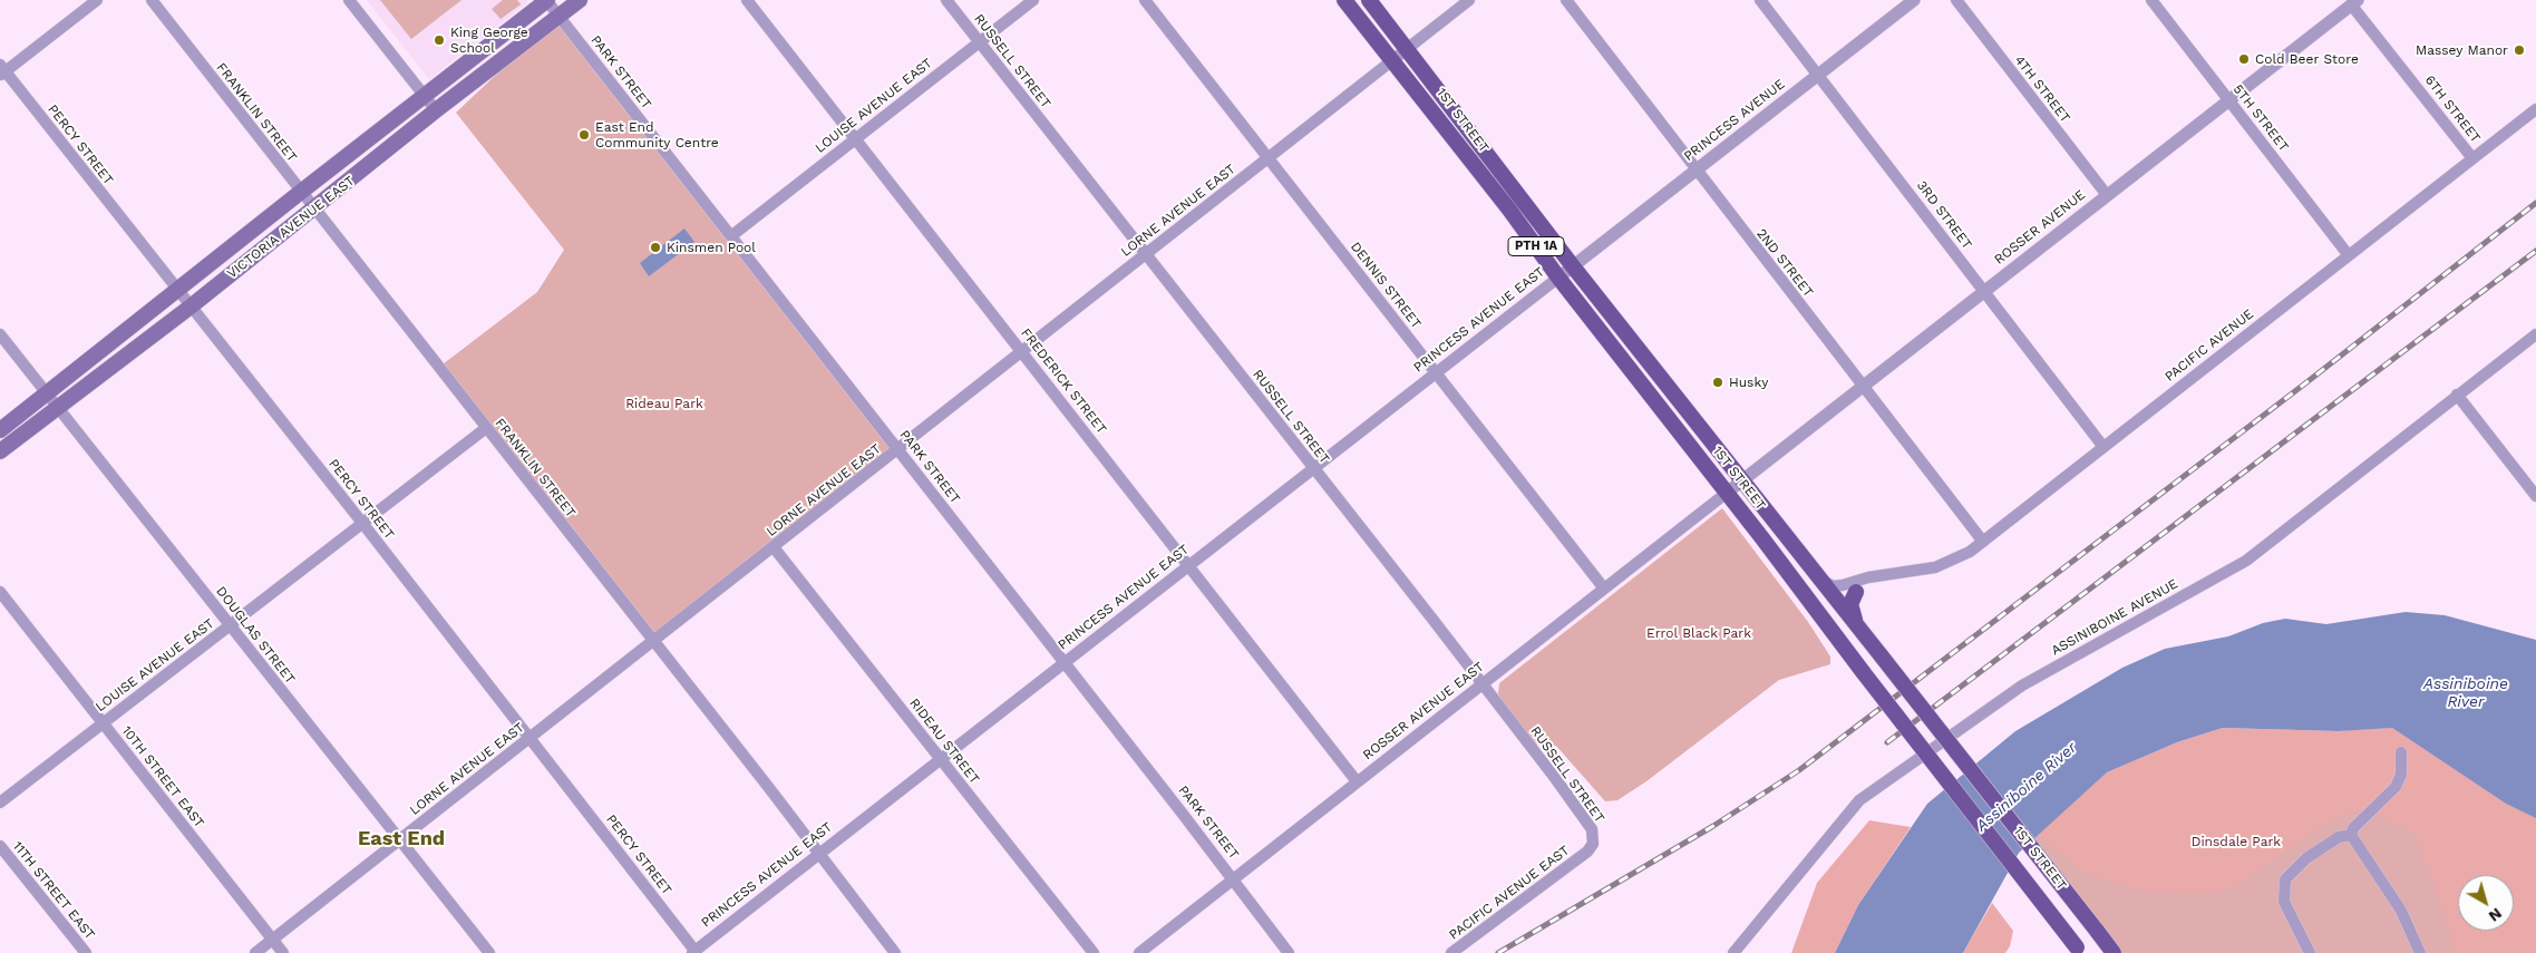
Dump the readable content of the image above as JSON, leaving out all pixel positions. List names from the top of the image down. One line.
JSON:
{"streets":{"main road":["1ST STREET","VICTORIA AVENUE EAST","PTH 1A"],"street":["RUSSELL STREET","PARK STREET","4TH STREET","LOUISE AVENUE EAST","6TH STREET","FRANKLIN STREET","5TH STREET","PRINCESS AVENUE","PERCY STREET","LORNE AVENUE EAST","3RD STREET","ROSSER AVENUE","2ND STREET","DENNIS STREET","PRINCESS AVENUE EAST","PACIFIC AVENUE","FREDERICK STREET","ASSINIBOINE AVENUE","DOUGLAS STREET","ROSSER AVENUE EAST","RIDEAU STREET","10TH STREET EAST","11TH STREET EAST","PACIFIC AVENUE EAST"]},"crossings":[["RUSSELL STREET","LOUISE AVENUE EAST"],["RUSSELL STREET","LORNE AVENUE EAST"],["RUSSELL STREET","PRINCESS AVENUE EAST"],["RUSSELL STREET","ROSSER AVENUE EAST"],["RUSSELL STREET","PACIFIC AVENUE EAST"],["PARK STREET","LOUISE AVENUE EAST"],["PARK STREET","LORNE AVENUE EAST"],["PARK STREET","VICTORIA AVENUE EAST"],["PARK STREET","PRINCESS AVENUE EAST"],["PARK STREET","ROSSER AVENUE EAST"],["4TH STREET","ROSSER AVENUE"],["LOUISE AVENUE EAST","FRANKLIN STREET"],["LOUISE AVENUE EAST","PERCY STREET"],["LOUISE AVENUE EAST","FREDERICK STREET"],["LOUISE AVENUE EAST","DOUGLAS STREET"],["LOUISE AVENUE EAST","10TH STREET EAST"],["6TH STREET","ROSSER AVENUE"],["6TH STREET","PACIFIC AVENUE"],["FRANKLIN STREET","LORNE AVENUE EAST"],["FRANKLIN STREET","VICTORIA AVENUE EAST"],["FRANKLIN STREET","PRINCESS AVENUE EAST"],["5TH STREET","ROSSER AVENUE"],["5TH STREET","PACIFIC AVENUE"],["1ST STREET","PRINCESS AVENUE"],["1ST STREET","LORNE AVENUE EAST"],["1ST STREET","ROSSER AVENUE"],["1ST STREET","PRINCESS AVENUE EAST"],["1ST STREET","PACIFIC AVENUE"],["1ST STREET","ROSSER AVENUE EAST"],["PRINCESS AVENUE","3RD STREET"],["PRINCESS AVENUE","2ND STREET"],["PRINCESS AVENUE","PRINCESS AVENUE EAST"],["PERCY STREET","LORNE AVENUE EAST"],["PERCY STREET","VICTORIA AVENUE EAST"],["PERCY STREET","PRINCESS AVENUE EAST"],["LORNE AVENUE EAST","DENNIS STREET"],["LORNE AVENUE EAST","FREDERICK STREET"],["LORNE AVENUE EAST","DOUGLAS STREET"],["LORNE AVENUE EAST","RIDEAU STREET"],["LORNE AVENUE EAST","10TH STREET EAST"],["3RD STREET","ROSSER AVENUE"],["3RD STREET","PACIFIC AVENUE"],["VICTORIA AVENUE EAST","DOUGLAS STREET"],["ROSSER AVENUE","2ND STREET"],["ROSSER AVENUE","ROSSER AVENUE EAST"],["2ND STREET","PACIFIC AVENUE"],["DENNIS STREET","PRINCESS AVENUE EAST"],["DENNIS STREET","ROSSER AVENUE EAST"],["PRINCESS AVENUE EAST","FREDERICK STREET"],["PRINCESS AVENUE EAST","RIDEAU STREET"],["FREDERICK STREET","ROSSER AVENUE EAST"]],"districts":["East End"],"water":["Assiniboine River"],"parks":["Rideau Park","Errol Black Park","Dinsdale Park"],"places":["King George School","Massey Manor","Cold Beer Store","East End Community Centre","Kinsmen Pool","Husky"],"north":"bottom right"}
